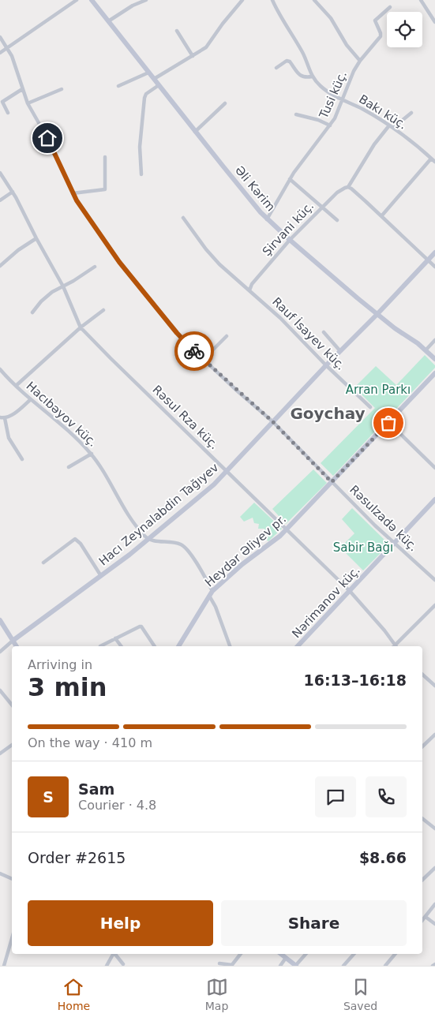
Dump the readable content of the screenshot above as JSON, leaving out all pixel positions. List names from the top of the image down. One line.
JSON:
{"streets":{"main road":["Əli Kərim","Hacı Zeynalabdin Tağıyev","Heydər Əliyev pr.","Nərimanov küç."],"street":["Tusi küç.","Bakı küç.","Şirvani küç.","Rauf İsayev küç.","Hacıbəyov küç.","Rəsul Rza küç.","Rəsulzadə küç."]},"crossings":[["Tusi küç.","Bakı küç."],["Tusi küç.","Əli Kərim"],["Əli Kərim","Şirvani küç."],["Əli Kərim","Hacı Zeynalabdin Tağıyev"],["Şirvani küç.","Rauf İsayev küç."],["Rauf İsayev küç.","Hacı Zeynalabdin Tağıyev"],["Hacıbəyov küç.","Hacı Zeynalabdin Tağıyev"],["Rəsul Rza küç.","Hacı Zeynalabdin Tağıyev"],["Rəsul Rza küç.","Heydər Əliyev pr."],["Rəsul Rza küç.","Nərimanov küç."],["Hacı Zeynalabdin Tağıyev","Rəsulzadə küç."],["Rəsulzadə küç.","Heydər Əliyev pr."],["Rəsulzadə küç.","Nərimanov küç."]],"districts":["Goychay"],"parks":["Arran Parkı","Sabir Bağı"],"page":{"heading":["3 min","Arriving in","16:13–16:18"],"panel":["Sam","Courier · 4.8","Order #2615","$8.66"],"bar":"On the way · 410 m","round":"S","buttons":["Help","Share"],"tabs":["Home","Map","Saved"]}}
